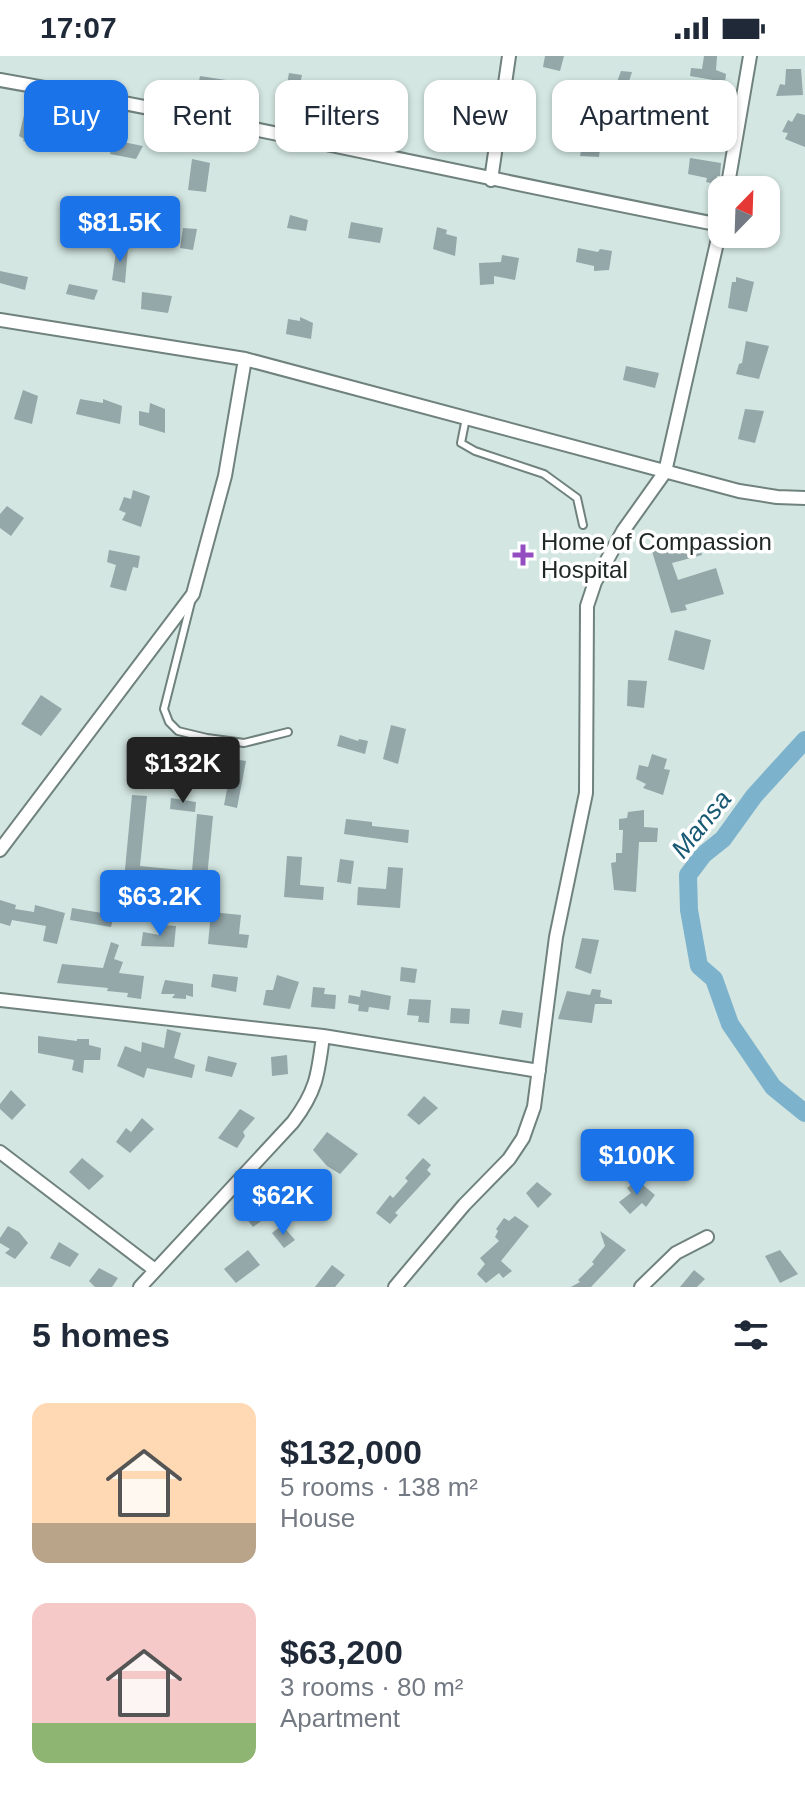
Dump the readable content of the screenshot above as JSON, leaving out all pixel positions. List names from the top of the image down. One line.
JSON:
{"water":["Mansa"],"places":{"health":["Home of Compassion Hospital"]},"north":"top right","page":{"status":"17:07","chip":["Buy","Rent","Filters","New","Apartment"],"price":["$81.5K","$132K","$63.2K","$100K","$62K"],"heading":"5 homes","list":[{"name":"$132,000","note":"5 rooms · 138 m² · House"},{"name":"$63,200","note":"3 rooms · 80 m² · Apartment"}]}}
